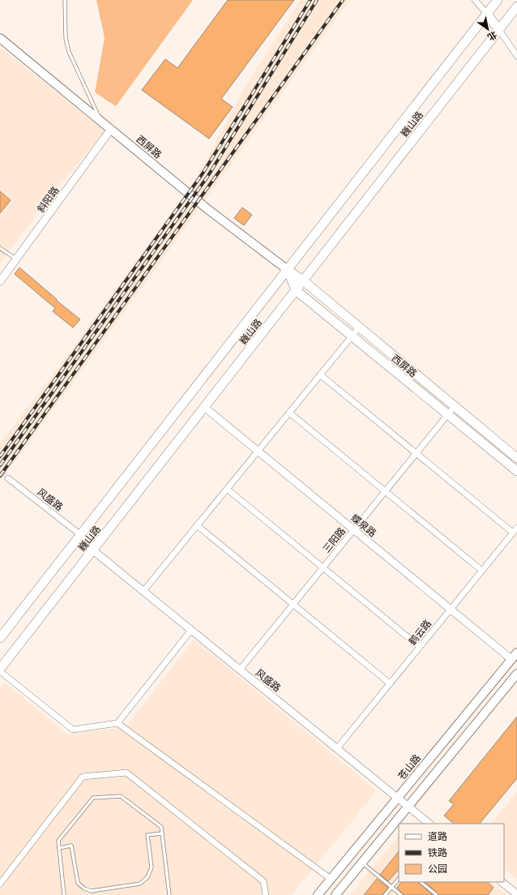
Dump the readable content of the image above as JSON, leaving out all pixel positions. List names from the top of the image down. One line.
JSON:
{"streets":{"main road":["巍山路","西屏路","苍山路"],"street":["斜阳路","风盛路","蝶泉路","三阳路","鹤云路"]},"crossings":[["巍山路","西屏路"],["巍山路","风盛路"],["巍山路","蝶泉路"],["西屏路","斜阳路"],["西屏路","三阳路"],["风盛路","三阳路"],["风盛路","鹤云路"],["风盛路","苍山路"],["蝶泉路","三阳路"],["蝶泉路","鹤云路"],["蝶泉路","苍山路"]],"legend":["道路","铁路","公园"],"north":"bottom right"}
